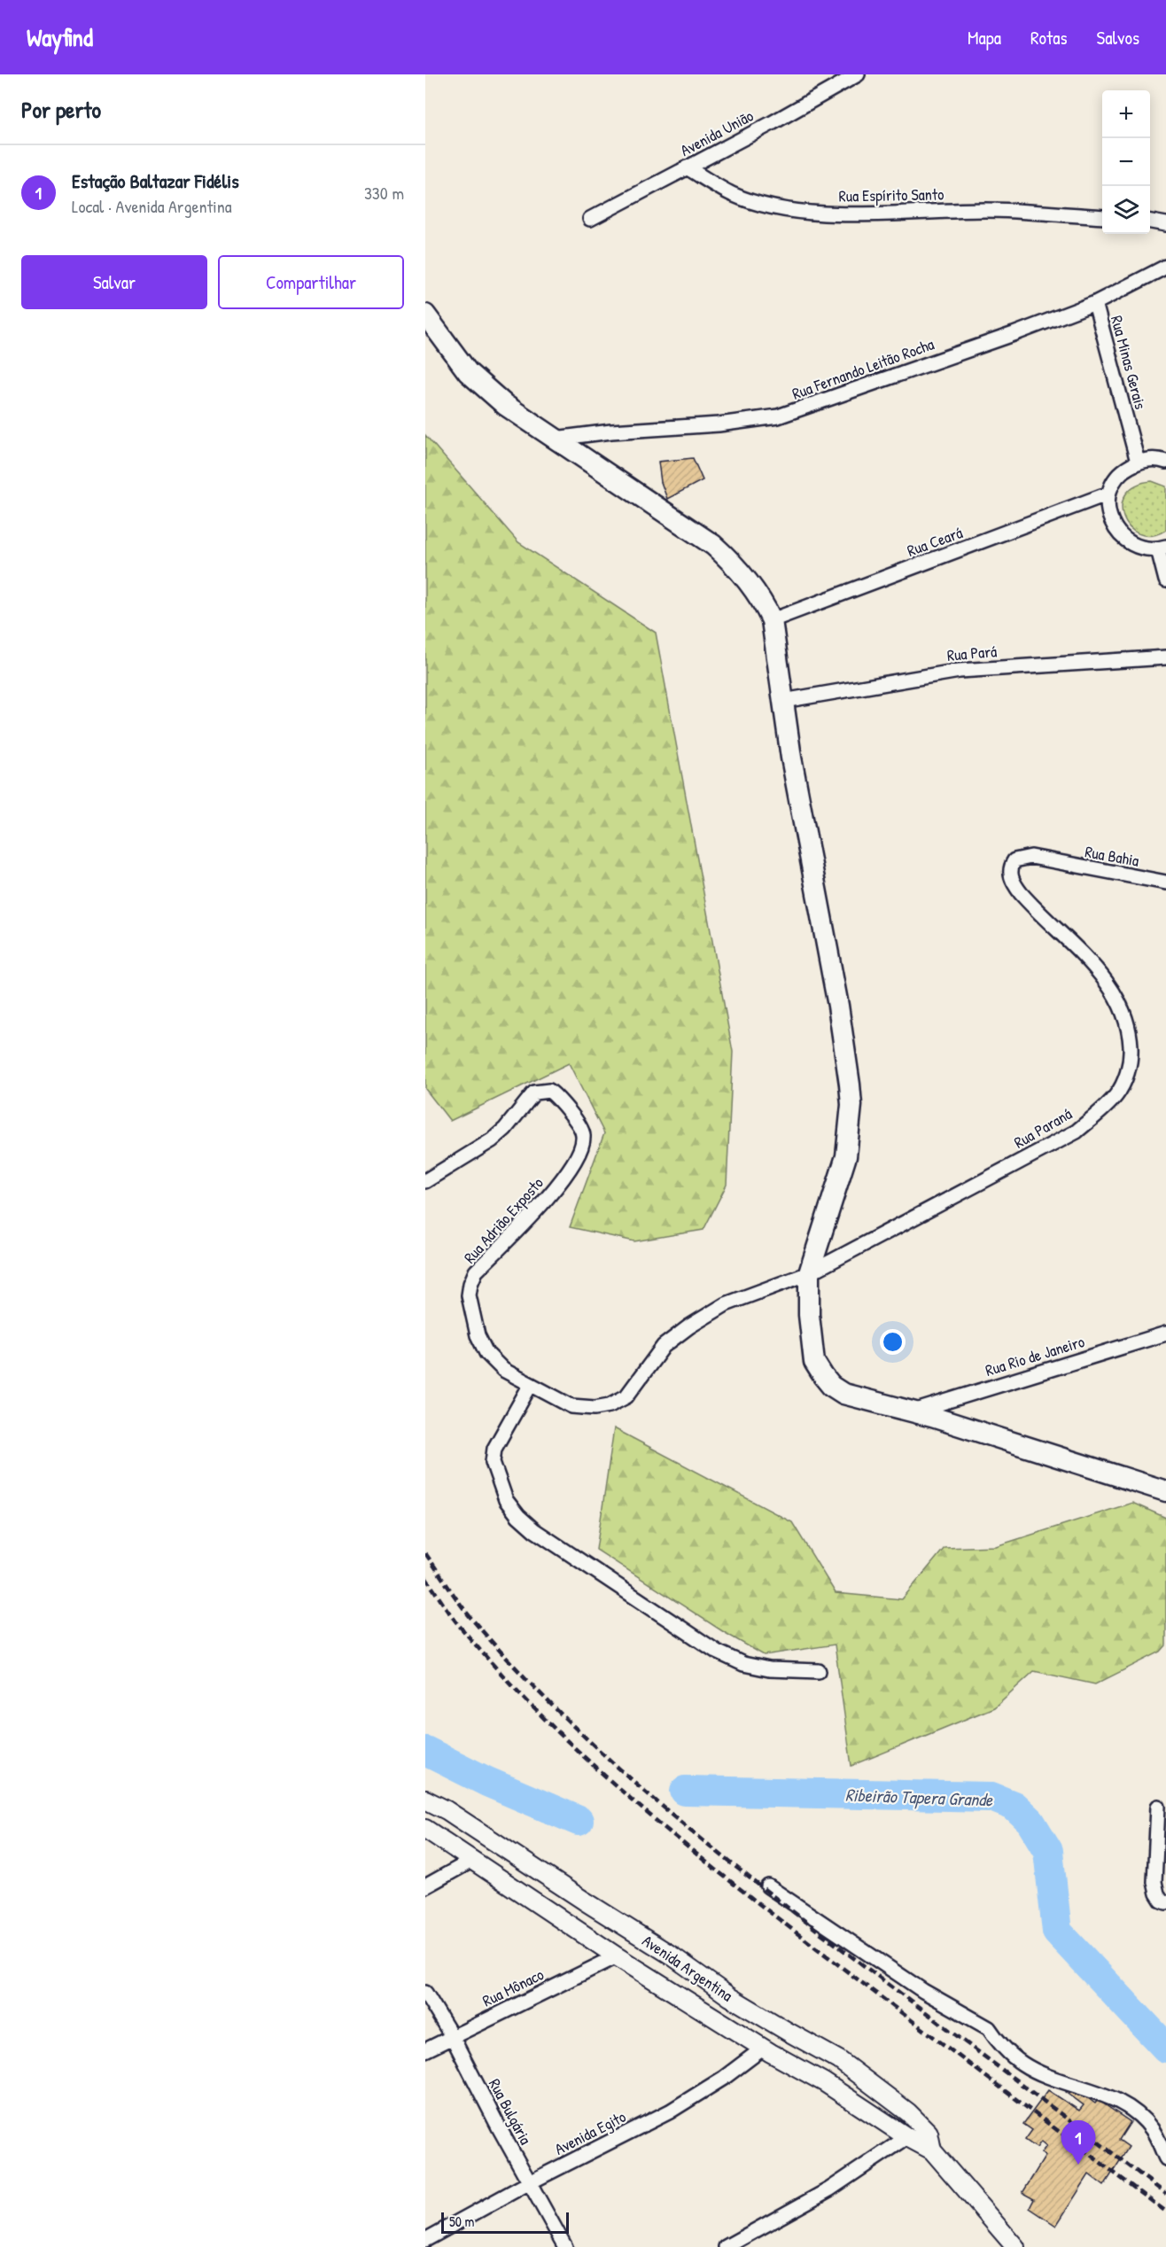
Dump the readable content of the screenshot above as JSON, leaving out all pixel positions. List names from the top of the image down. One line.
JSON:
{"streets":{"street":["Avenida União","Rua Espírito Santo","Rua Minas Gerais","Rua Fernando Leitão Rocha","Rua Ceará","Rua Pará","Rua Bahia","Rua Paraná","Rua Adrião Exposto","Rua Rio de Janeiro","Avenida Argentina","Rua Mônaco","Rua Bulgária","Avenida Egito"]},"crossings":[["Avenida União","Rua Espírito Santo"],["Rua Minas Gerais","Rua Fernando Leitão Rocha"],["Rua Bahia","Rua Paraná"],["Rua Paraná","Rua Adrião Exposto"],["Avenida Argentina","Rua Mônaco"],["Avenida Argentina","Avenida Egito"],["Rua Mônaco","Rua Bulgária"],["Rua Bulgária","Avenida Egito"]],"water":["Ribeirão Tapera Grande"],"scale_bar":"50 m","page":{"header":"Wayfind","nav":["Mapa","Rotas","Salvos"],"heading":"Por perto","map_buttons":["+","−"],"list":[{"mark":"1","name":"Estação Baltazar Fidélis","note":"Local · Avenida Argentina","value":"330 m"}],"buttons":["Salvar","Compartilhar"],"pins":"1","scale":"50 m"}}
